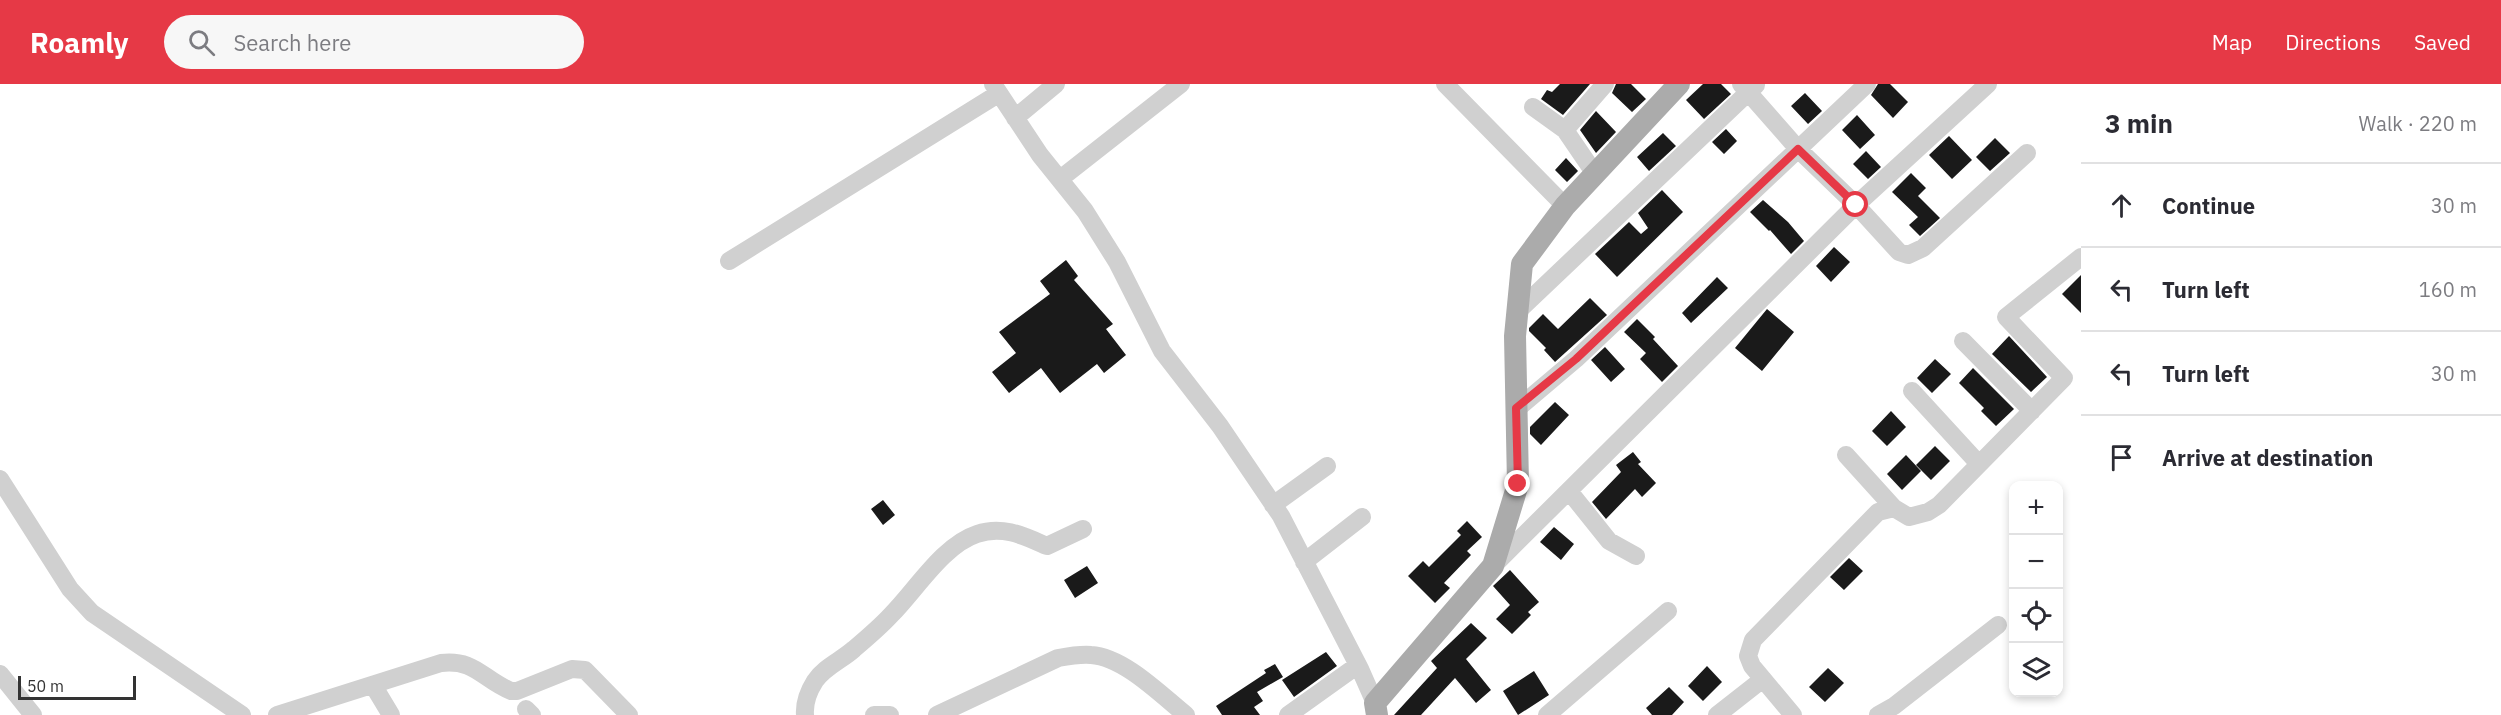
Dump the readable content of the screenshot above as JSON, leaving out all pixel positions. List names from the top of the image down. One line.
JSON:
{"scale_bar":"50 m","page":{"header":"Roamly","search":"Search here","nav":["Map","Directions","Saved"],"heading":["3 min","Walk · 220 m"],"list":[["Continue","30 m"],["Turn left","160 m"],["Turn left","30 m"],"Arrive at destination"],"map_buttons":["+","−"],"scale":"50 m"}}
